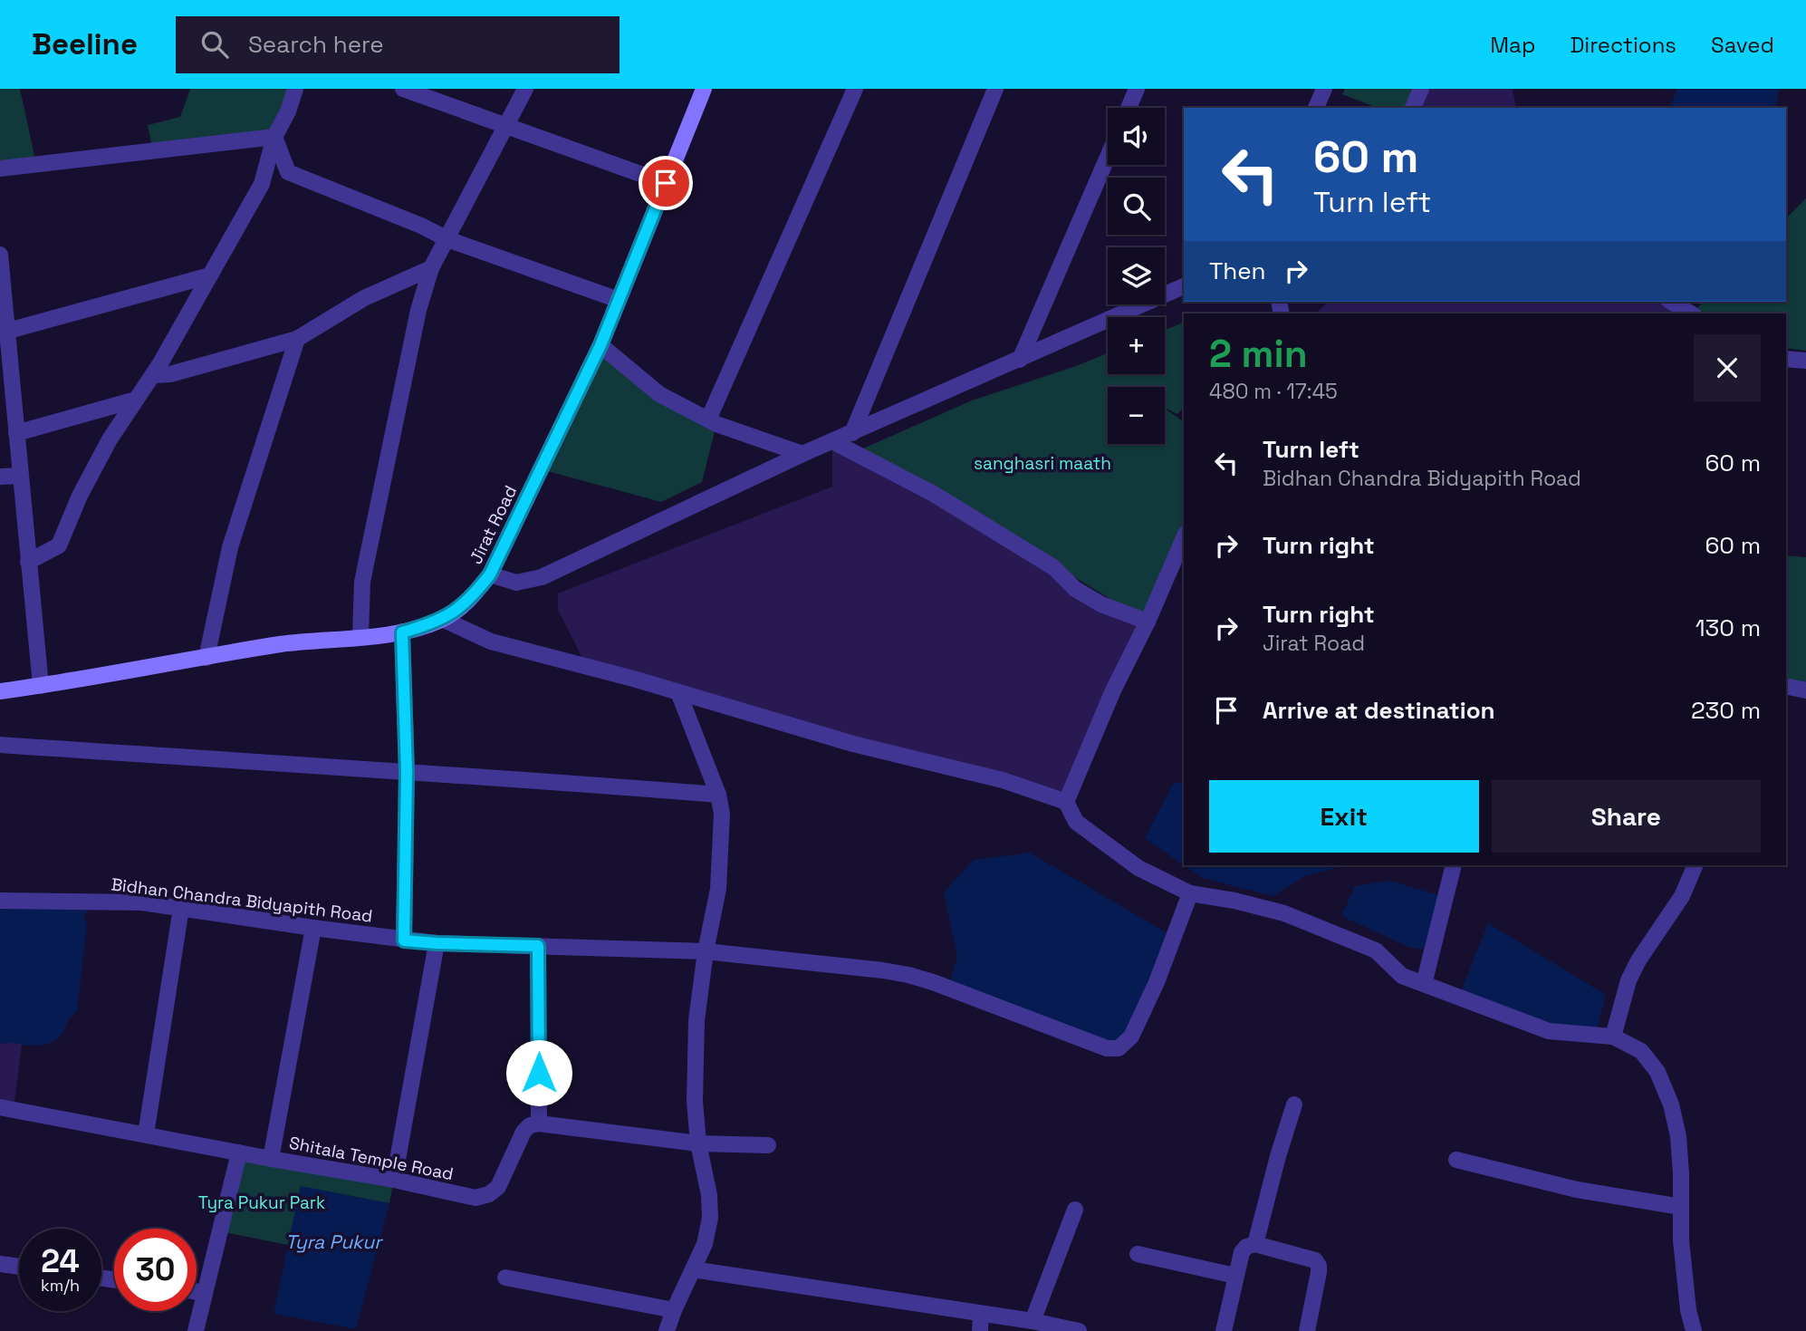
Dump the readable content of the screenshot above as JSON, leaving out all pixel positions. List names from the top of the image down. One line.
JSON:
{"streets":{"main road":["Jirat Road"],"street":["Bidhan Chandra Bidyapith Road","Shitala Temple Road"]},"water":["Tyra Pukur"],"parks":["sanghasri maath","Tyra Pukur Park"],"page":{"header":"Beeline","search":"Search here","nav":["Map","Directions","Saved"],"map_buttons":["+","−"],"turn":["60 m","Turn left"],"then":"Then","heading":["2 min","480 m · 17:45"],"list":[{"name":"Turn left","note":"Bidhan Chandra Bidyapith Road","value":"60 m"},{"name":"Turn right","value":"60 m"},{"name":"Turn right","note":"Jirat Road","value":"130 m"},{"name":"Arrive at destination","value":"230 m"}],"buttons":["Exit","Share"],"speed":"24 km/h","limit":"30"}}
